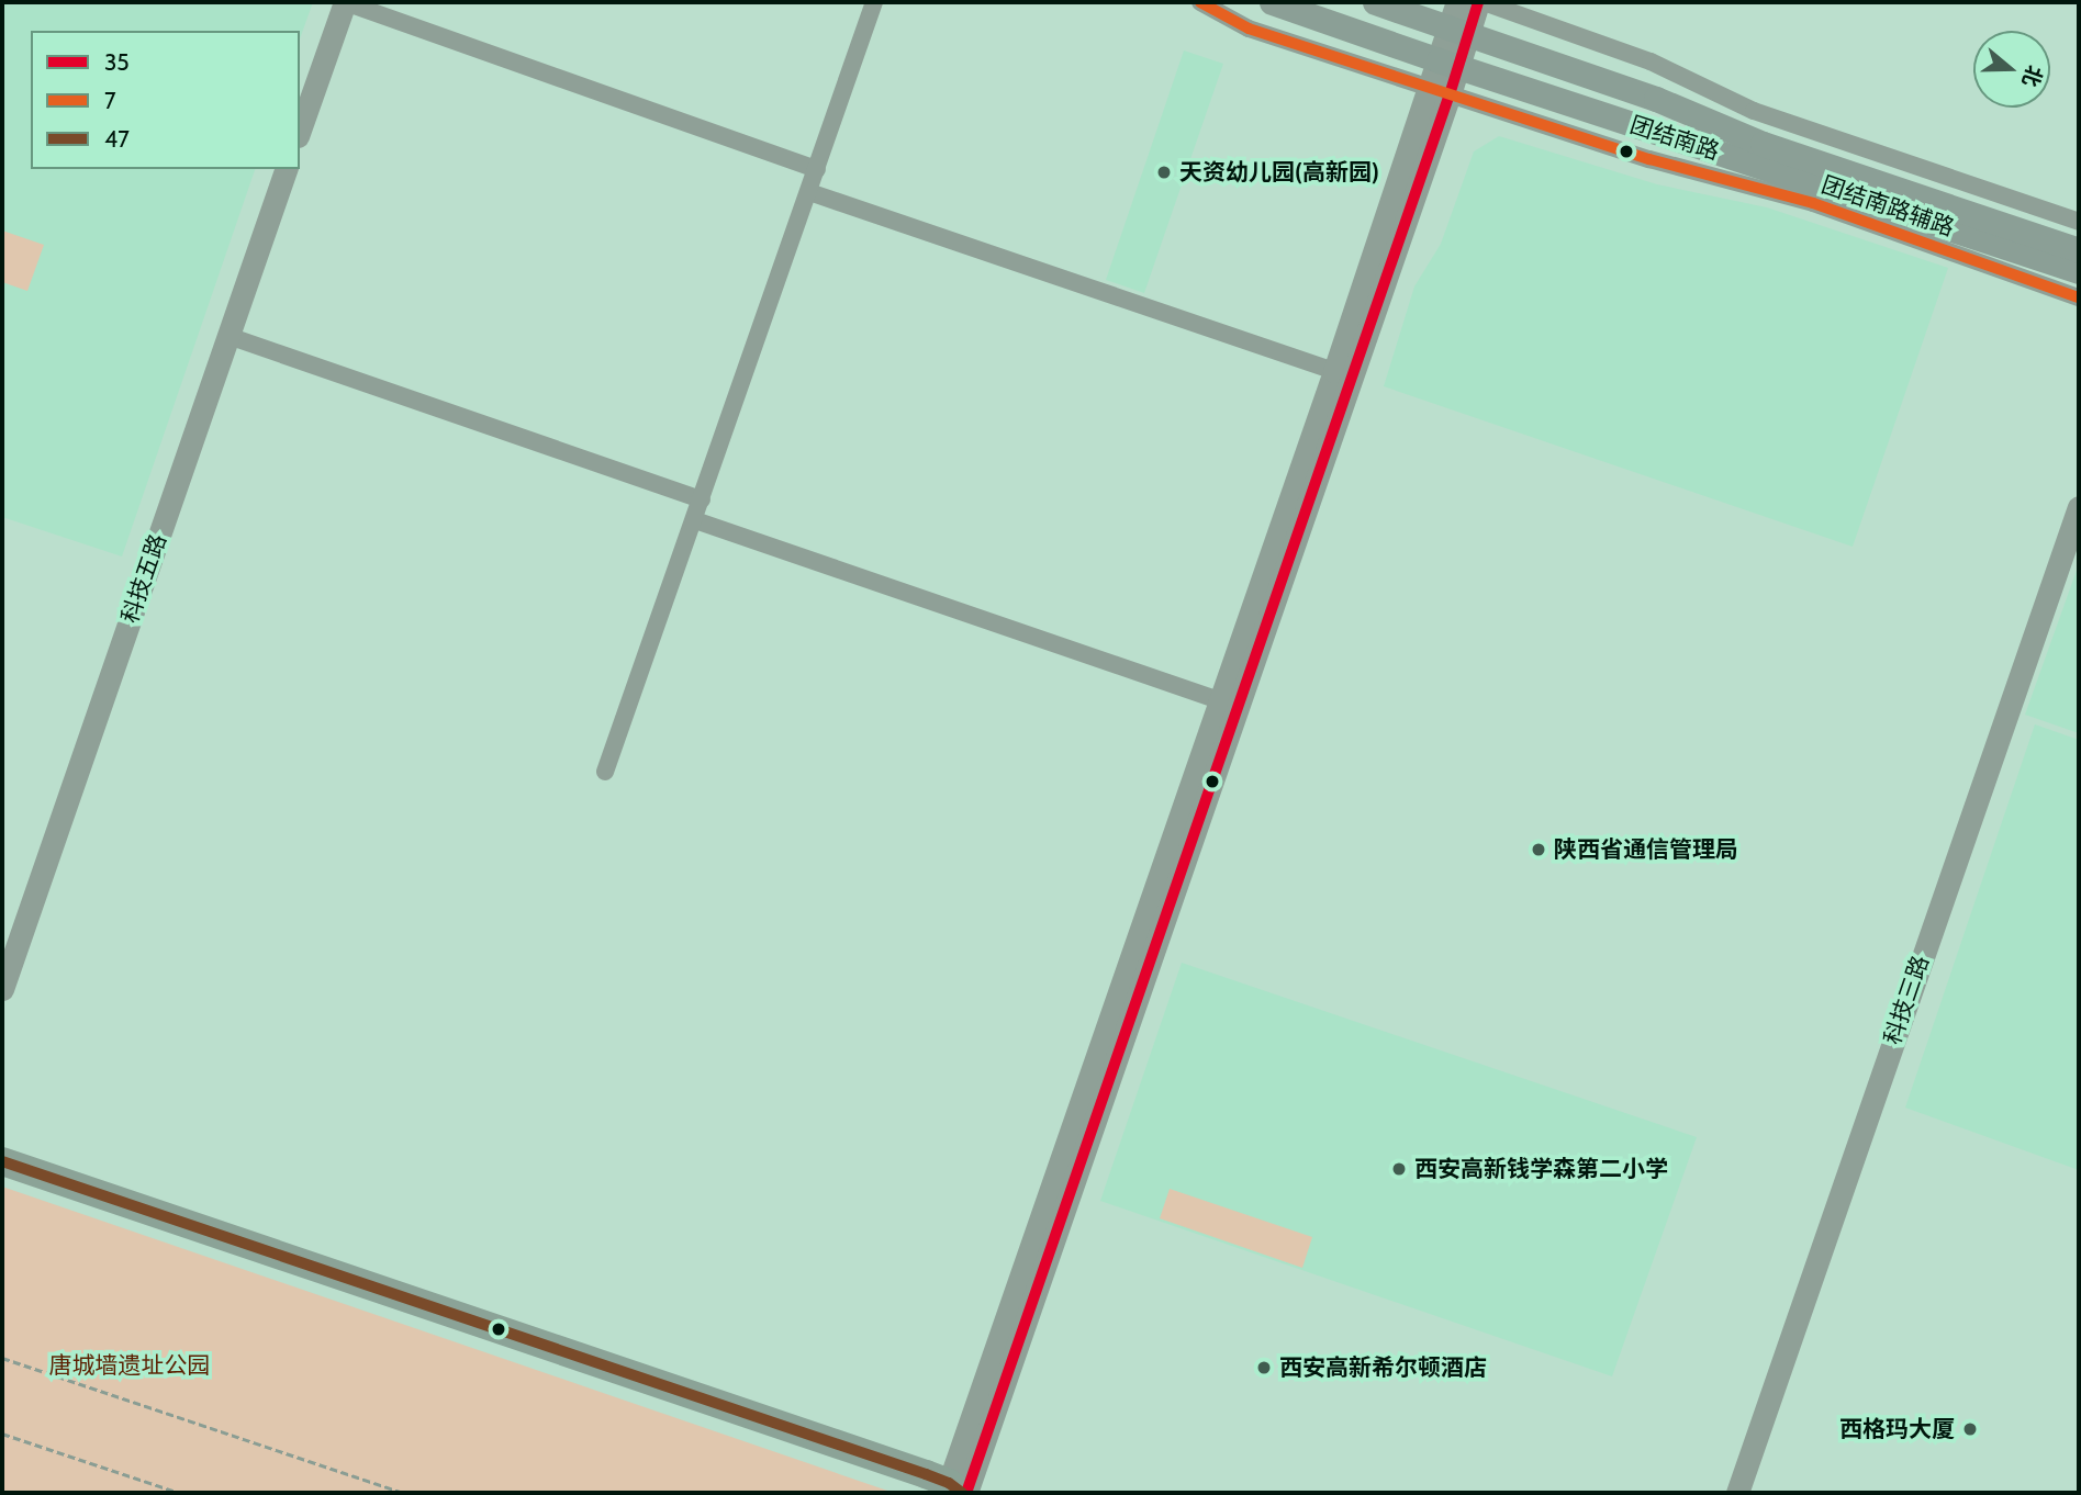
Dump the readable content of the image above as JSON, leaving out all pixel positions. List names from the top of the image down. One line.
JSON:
{"streets":{"main road":["团结南路"],"street":["团结南路辅路","科技五路","科技三路"]},"parks":["唐城墙遗址公园"],"places":["天资幼儿园(高新园)","陕西省通信管理局","西安高新钱学森第二小学","西安高新希尔顿酒店","西格玛大厦"],"lines":["transit line 35","transit line 7","transit line 47"],"legend":["35","7","47"],"north":"right"}
